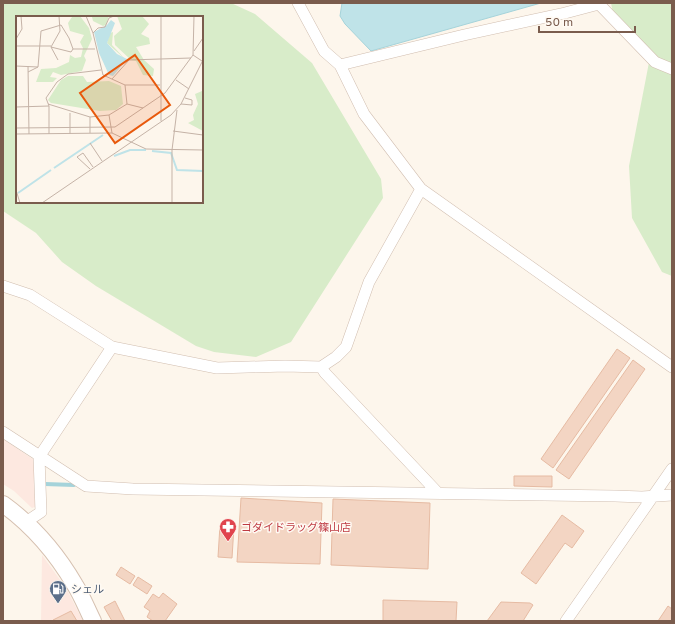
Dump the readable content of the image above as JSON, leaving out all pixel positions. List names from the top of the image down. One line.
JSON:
{"places":{"pharmacy":["ゴダイドラッグ篠山店"],"fuel station":["シェル"]},"scale_bar":"50 m"}
